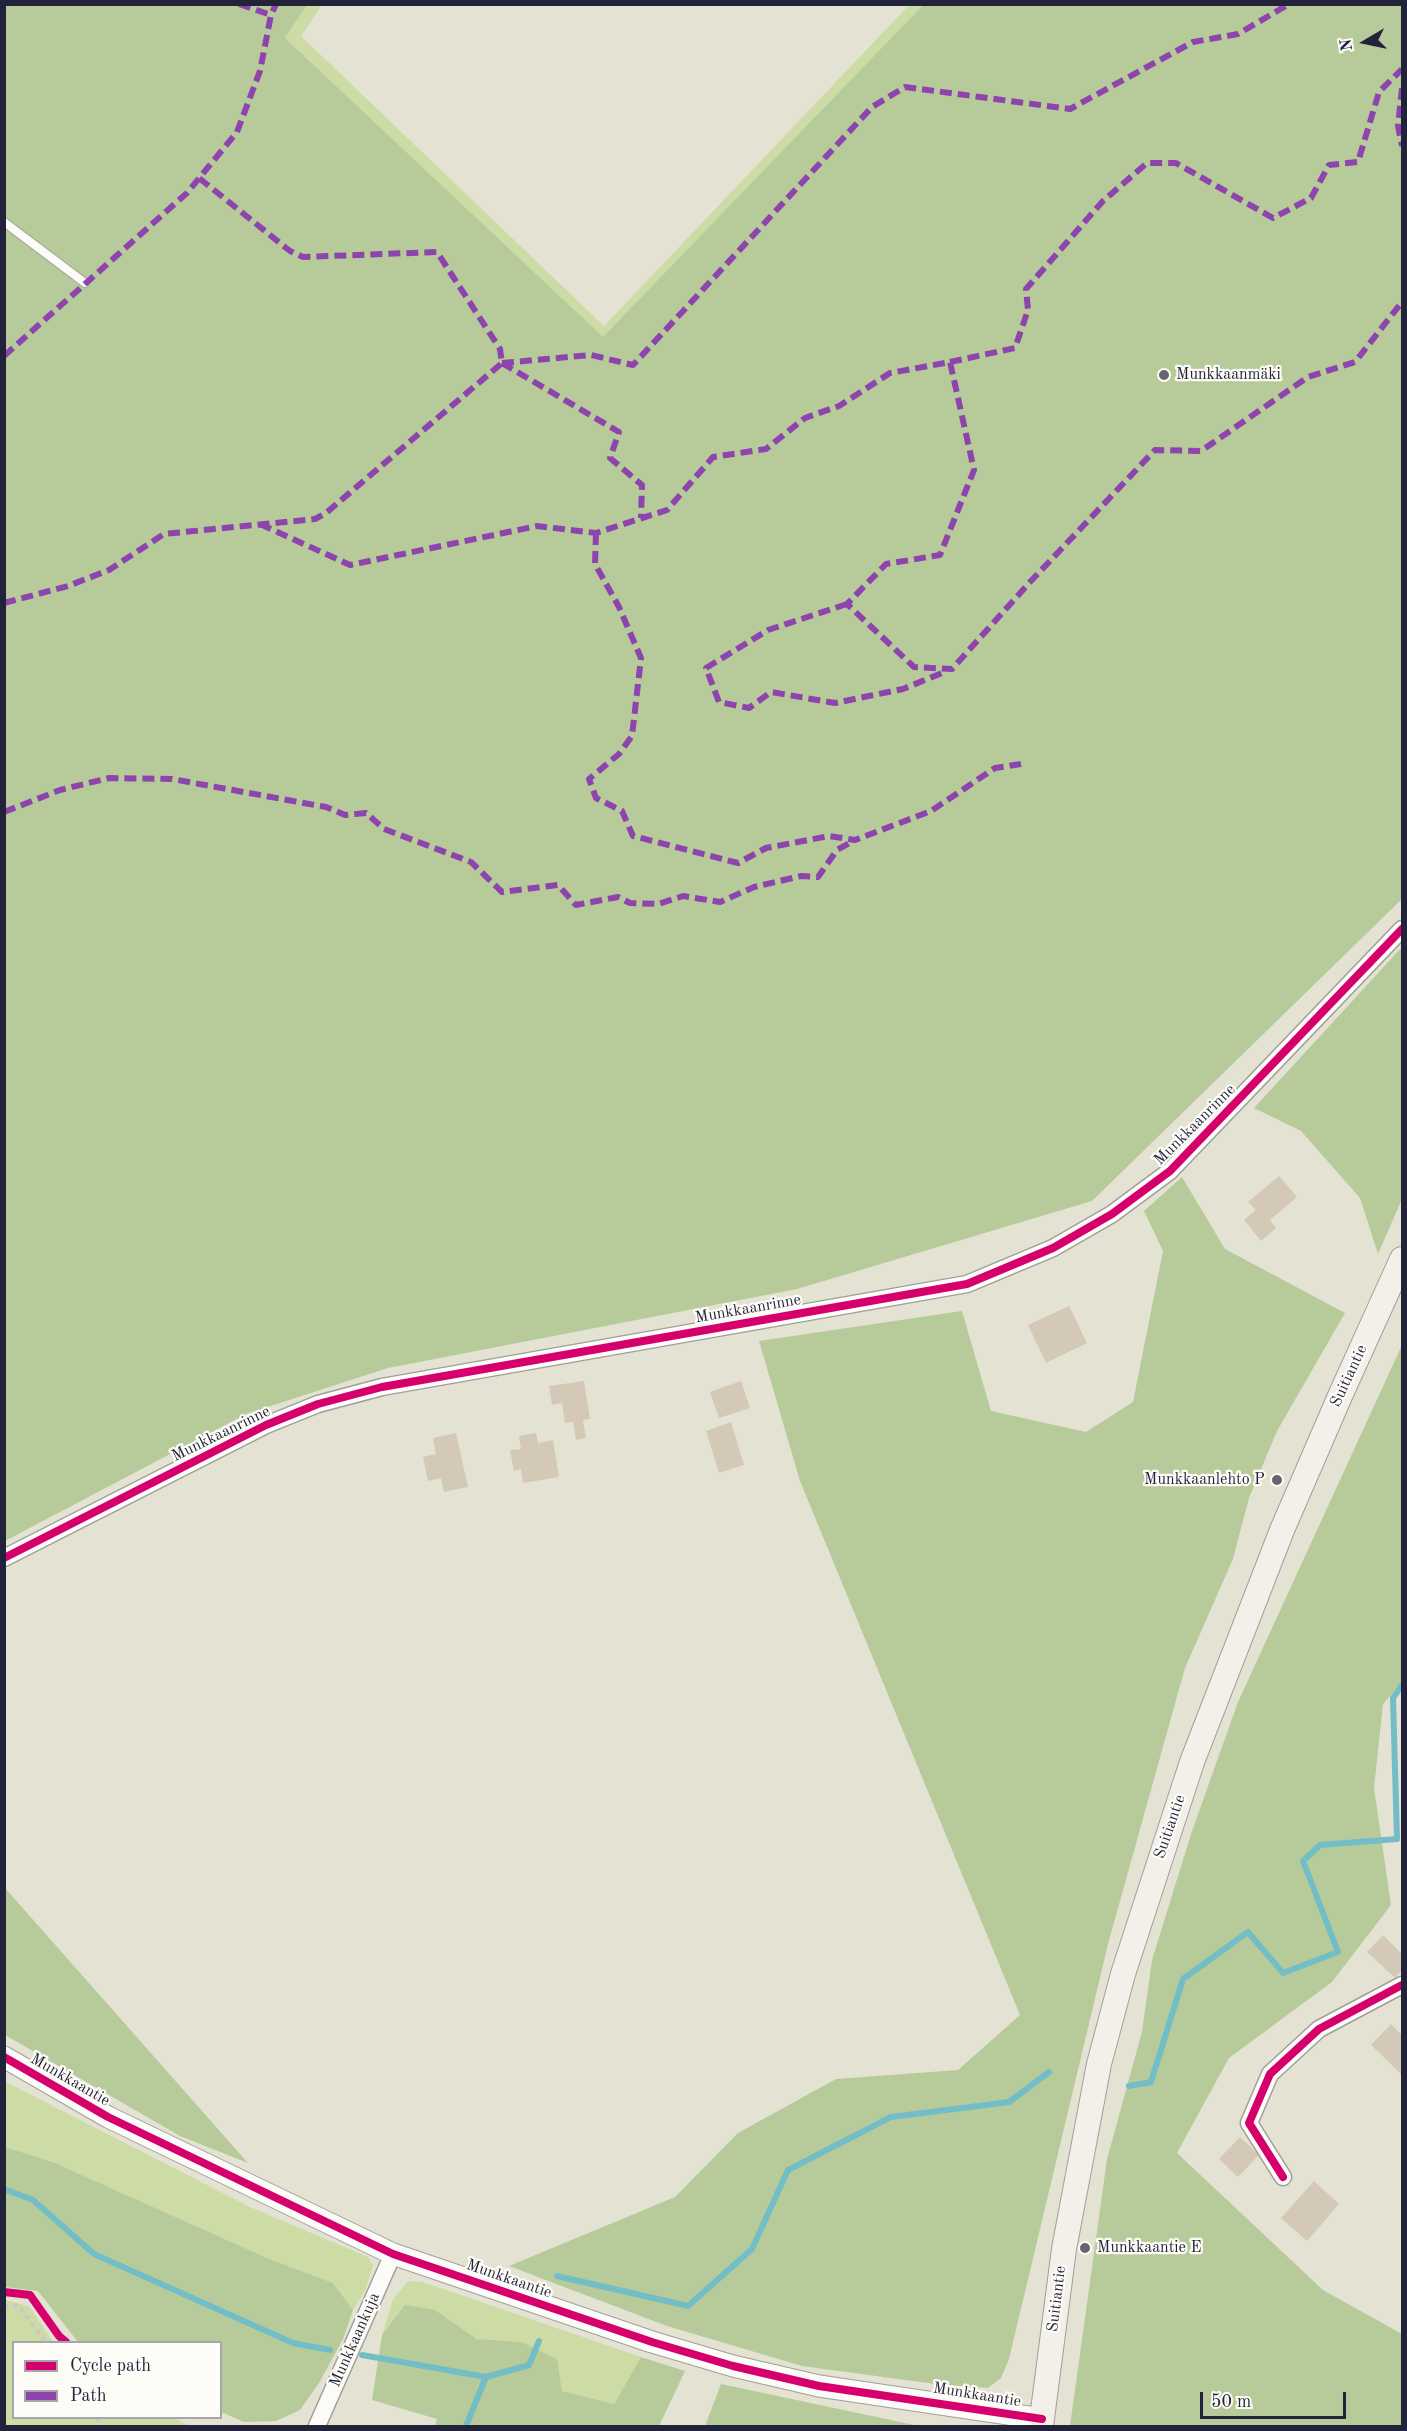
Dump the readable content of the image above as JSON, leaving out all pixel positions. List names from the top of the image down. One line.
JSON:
{"streets":{"main road":["Suitiantie"],"street":["Munkkaanrinne","Munkkaantie","Munkkaankuja"]},"crossings":[["Suitiantie","Munkkaantie"],["Munkkaantie","Munkkaankuja"]],"places":["Munkkaanmäki","Munkkaanlehto P","Munkkaantie E"],"legend":["Cycle path","Path"],"scale_bar":"50 m","north":"left"}
